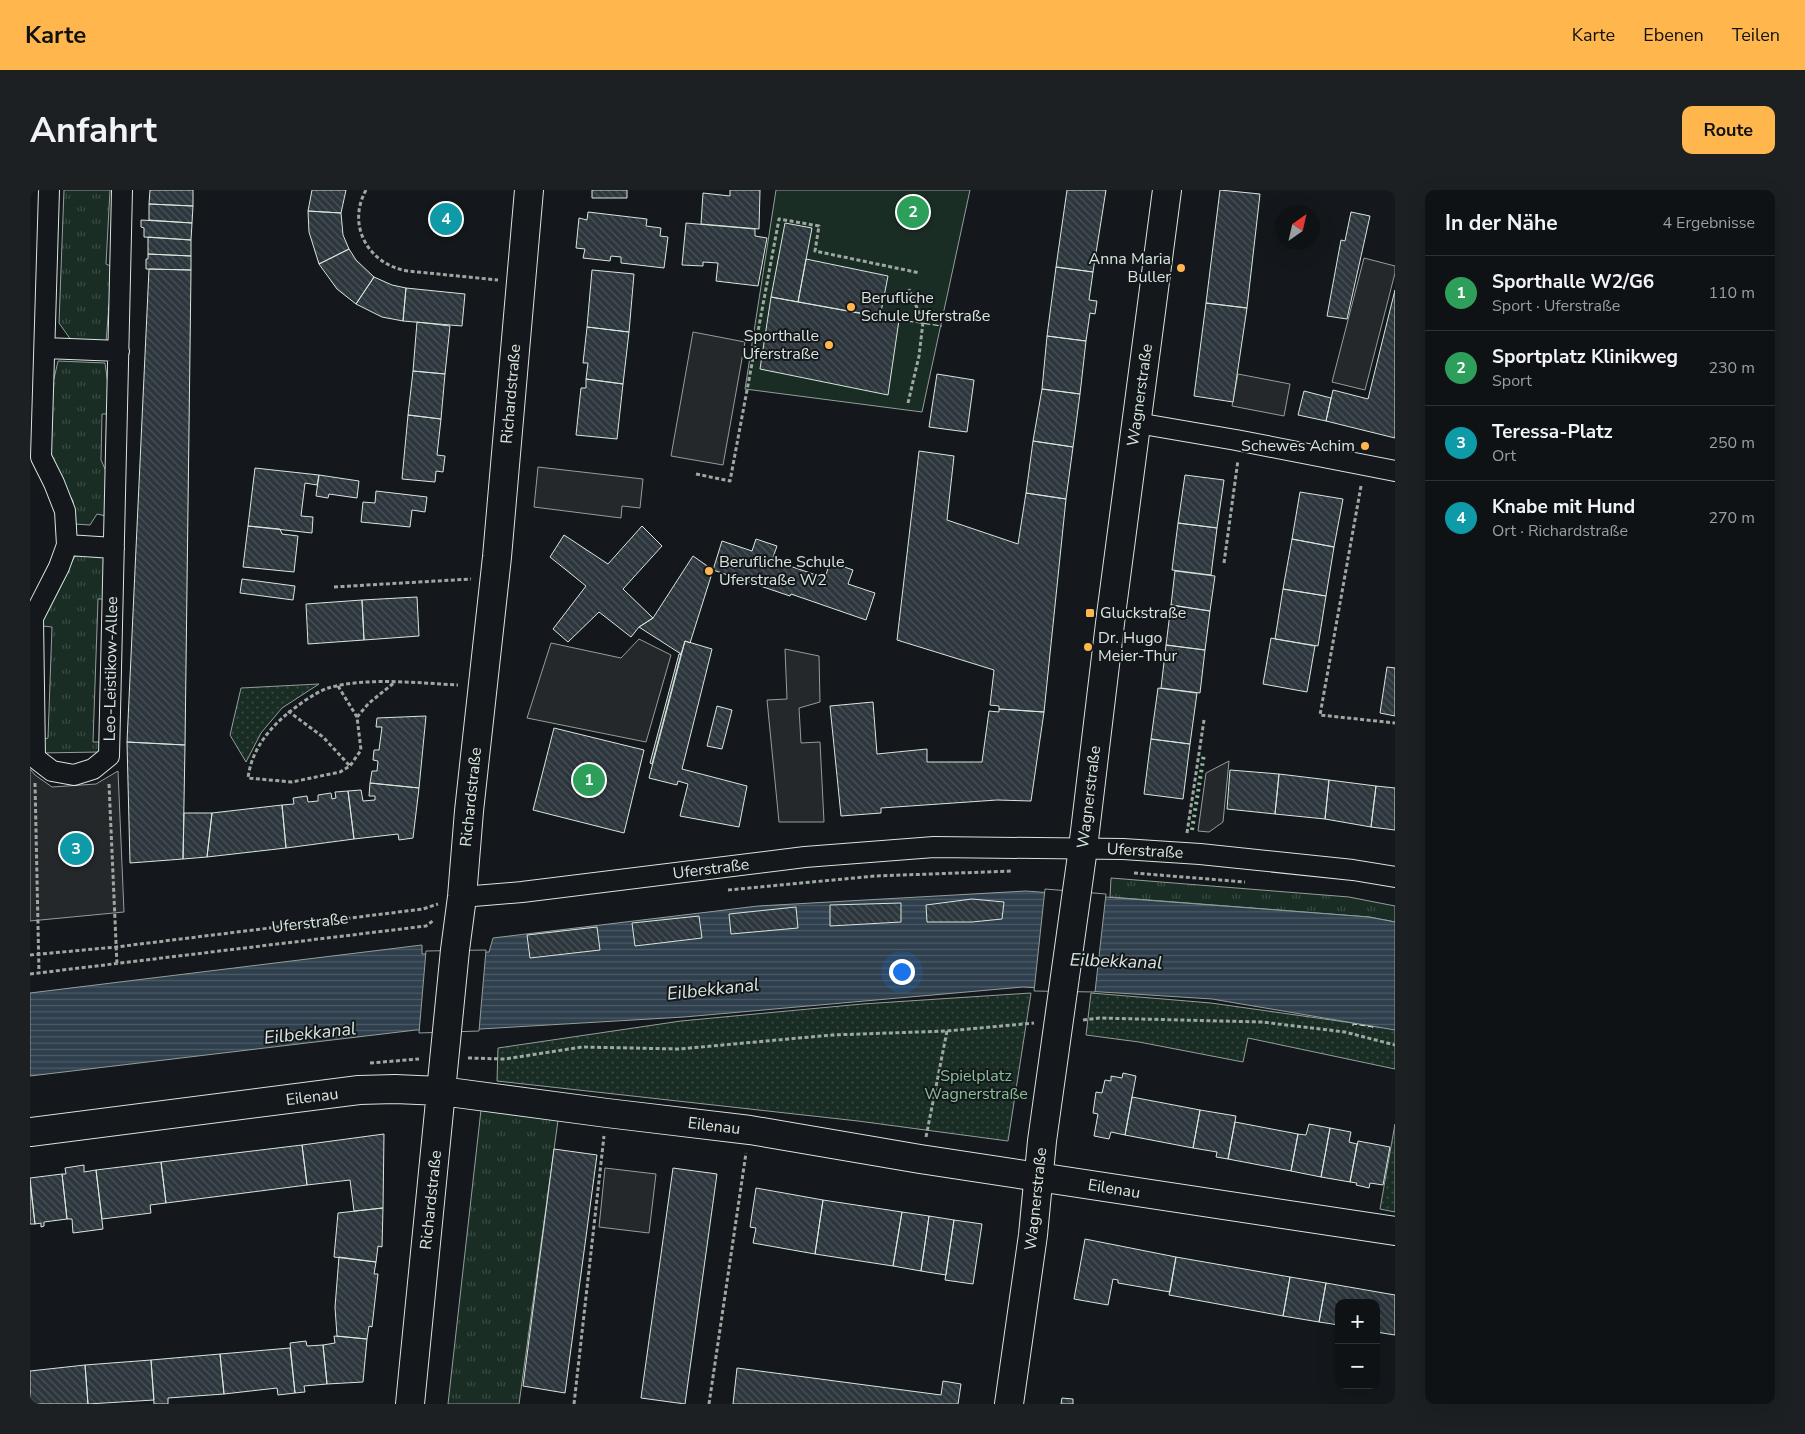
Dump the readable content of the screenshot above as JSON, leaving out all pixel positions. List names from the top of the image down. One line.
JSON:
{"streets":{"street":["Richardstraße","Wagnerstraße","Leo-Leistikow-Allee","Uferstraße","Eilenau"]},"crossings":[["Richardstraße","Uferstraße"],["Richardstraße","Eilenau"],["Wagnerstraße","Uferstraße"],["Wagnerstraße","Eilenau"]],"water":["Eilbekkanal"],"parks":["Spielplatz Wagnerstraße"],"places":{"other":["Anna Maria Buller","Berufliche Schule Uferstraße","Sporthalle Uferstraße","Schewes Achim","Berufliche Schule Uferstraße W2","Dr. Hugo Meier-Thur"],"transit":["Gluckstraße"]},"north":"top right","page":{"header":"Karte","nav":["Karte","Ebenen","Teilen"],"buttons":"Route","title":"Anfahrt","heading":["In der Nähe","4 Ergebnisse"],"pins":["2","4","1","3"],"list":[{"mark":"1","name":"Sporthalle W2/G6","note":"Sport · Uferstraße","value":"110 m"},{"mark":"2","name":"Sportplatz Klinikweg","note":"Sport","value":"230 m"},{"mark":"3","name":"Teressa-Platz","note":"Ort","value":"250 m"},{"mark":"4","name":"Knabe mit Hund","note":"Ort · Richardstraße","value":"270 m"}],"map_buttons":["+","−"]}}
